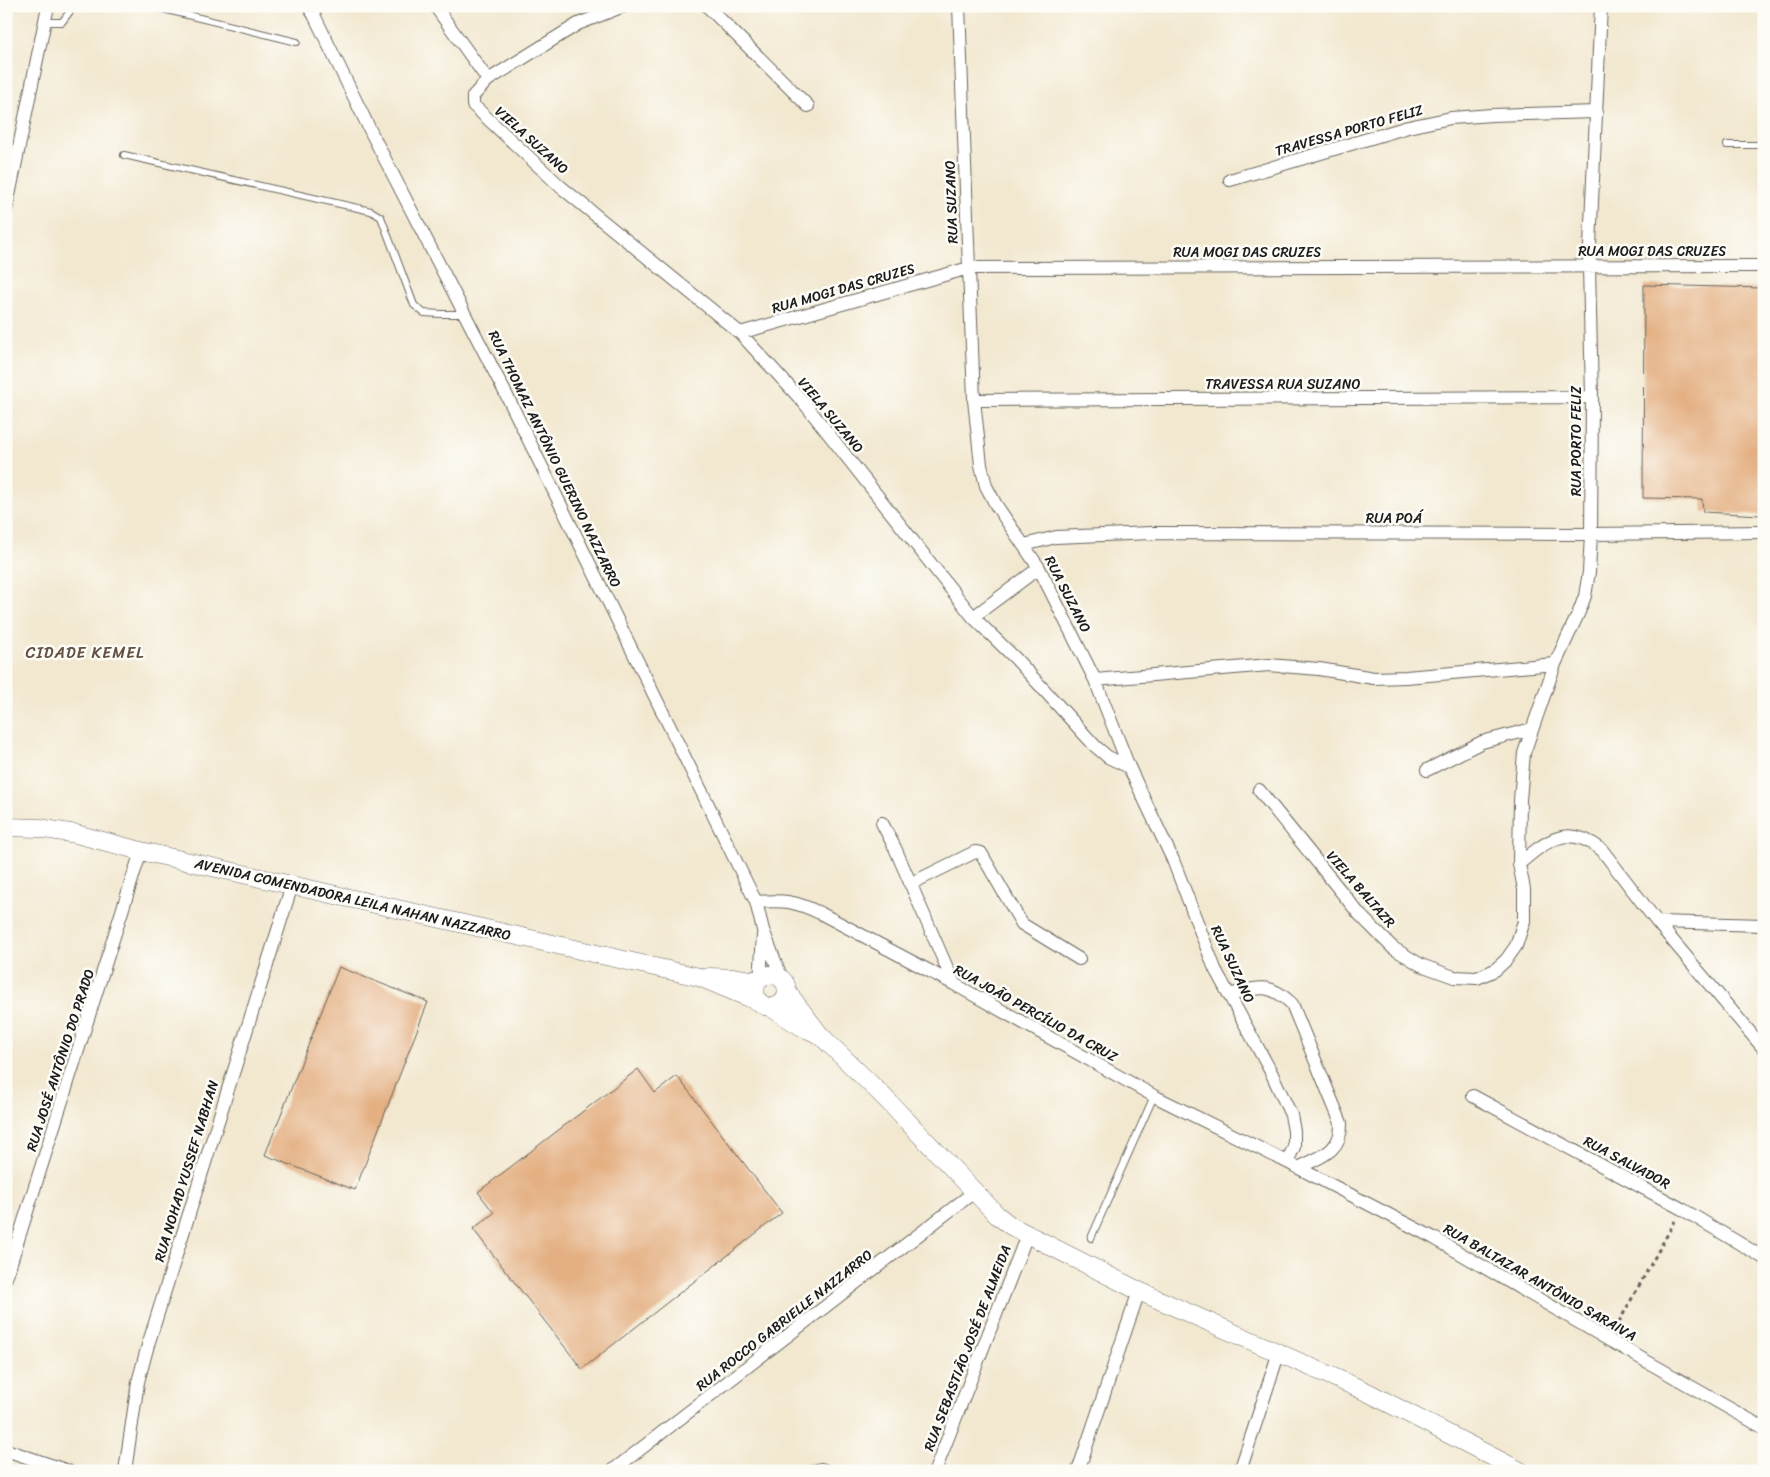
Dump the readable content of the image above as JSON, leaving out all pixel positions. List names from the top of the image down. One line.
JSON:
{"streets":{"main road":["AVENIDA COMENDADORA LEILA NAHAN NAZZARRO"],"street":["TRAVESSA PORTO FELIZ","VIELA SUZANO","RUA SUZANO","RUA MOGI DAS CRUZES","TRAVESSA RUA SUZANO","RUA PORTO FELIZ","RUA THOMAZ ANTÔNIO GUERINO NAZZARRO","RUA POÁ","VIELA BALTAZR","RUA JOÃO PERCÍLIO DA CRUZ","RUA JOSÉ ANTÔNIO DO PRADO","RUA SALVADOR","RUA NOHAD YUSSEF NABHAN","RUA BALTAZAR ANTÔNIO SARAIVA","RUA ROCCO GABRIELLE NAZZARRO","RUA SEBASTIÃO JOSÉ DE ALMEIDA"]},"crossings":[["TRAVESSA PORTO FELIZ","RUA PORTO FELIZ"],["VIELA SUZANO","RUA SUZANO"],["VIELA SUZANO","RUA MOGI DAS CRUZES"],["RUA SUZANO","RUA MOGI DAS CRUZES"],["RUA SUZANO","TRAVESSA RUA SUZANO"],["RUA SUZANO","RUA POÁ"],["RUA SUZANO","RUA JOÃO PERCÍLIO DA CRUZ"],["RUA SUZANO","RUA BALTAZAR ANTÔNIO SARAIVA"],["RUA MOGI DAS CRUZES","RUA PORTO FELIZ"],["TRAVESSA RUA SUZANO","RUA PORTO FELIZ"],["RUA PORTO FELIZ","RUA POÁ"],["RUA PORTO FELIZ","VIELA BALTAZR"],["RUA THOMAZ ANTÔNIO GUERINO NAZZARRO","AVENIDA COMENDADORA LEILA NAHAN NAZZARRO"],["RUA THOMAZ ANTÔNIO GUERINO NAZZARRO","RUA JOÃO PERCÍLIO DA CRUZ"],["AVENIDA COMENDADORA LEILA NAHAN NAZZARRO","RUA JOSÉ ANTÔNIO DO PRADO"],["AVENIDA COMENDADORA LEILA NAHAN NAZZARRO","RUA NOHAD YUSSEF NABHAN"],["AVENIDA COMENDADORA LEILA NAHAN NAZZARRO","RUA ROCCO GABRIELLE NAZZARRO"],["AVENIDA COMENDADORA LEILA NAHAN NAZZARRO","RUA SEBASTIÃO JOSÉ DE ALMEIDA"],["RUA JOÃO PERCÍLIO DA CRUZ","RUA BALTAZAR ANTÔNIO SARAIVA"]],"districts":["CIDADE KEMEL"]}
